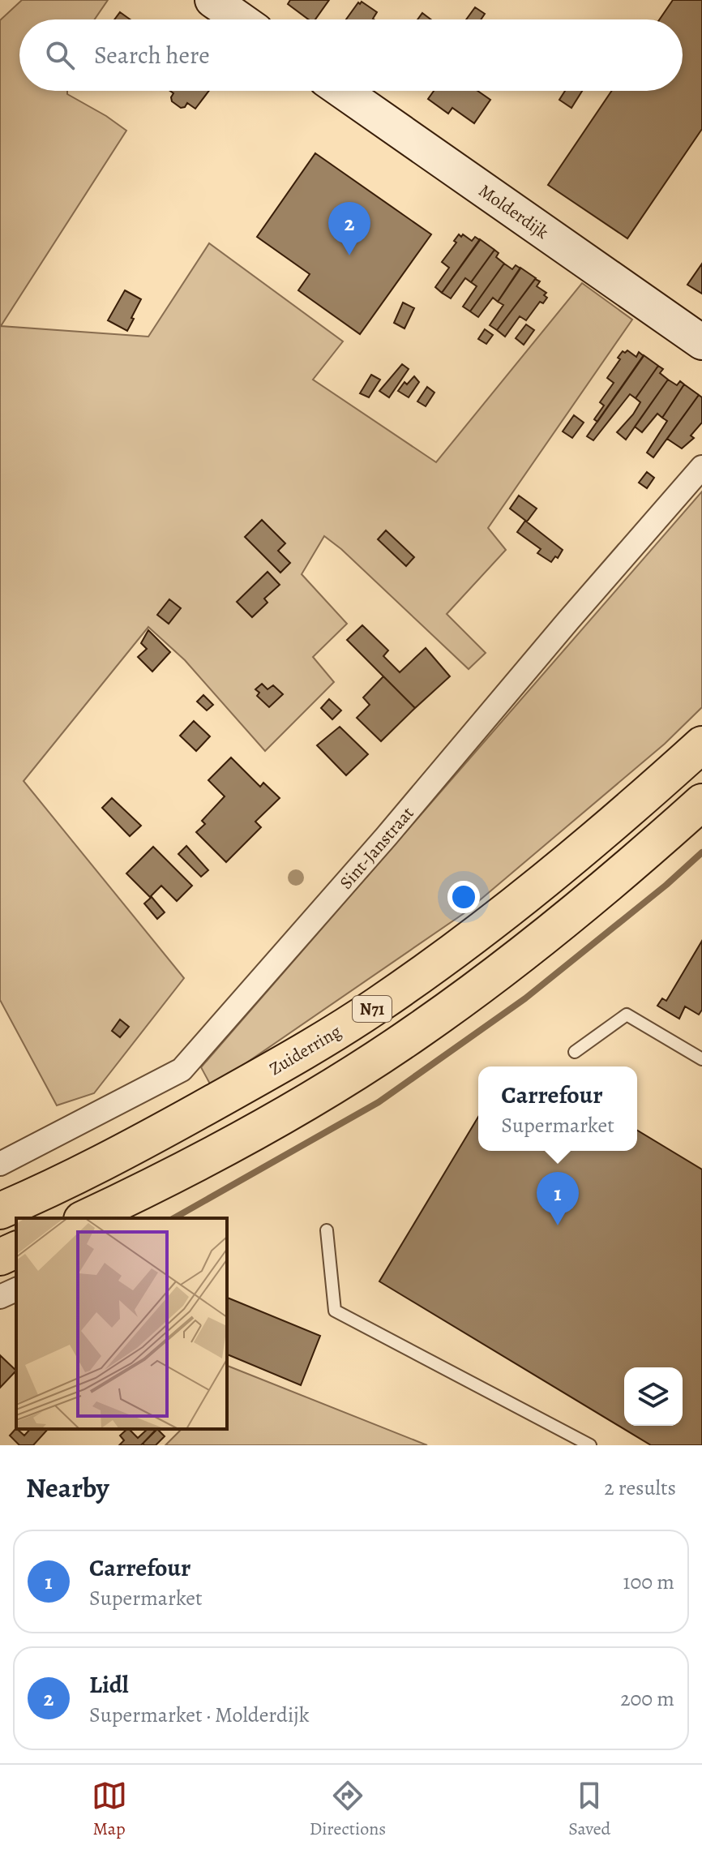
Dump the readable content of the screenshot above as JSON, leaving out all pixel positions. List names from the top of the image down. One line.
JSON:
{"streets":{"highway":["N71","Zuiderring"],"main road":["Molderdijk"],"street":["Sint-Janstraat"]},"page":{"search":"Search here","pins":["2","1"],"popup":["Carrefour","Supermarket"],"heading":["Nearby","2 results"],"list":[{"mark":"1","name":"Carrefour","note":"Supermarket","value":"100 m"},{"mark":"2","name":"Lidl","note":"Supermarket · Molderdijk","value":"200 m"}],"nav":["Map","Directions","Saved"]}}
